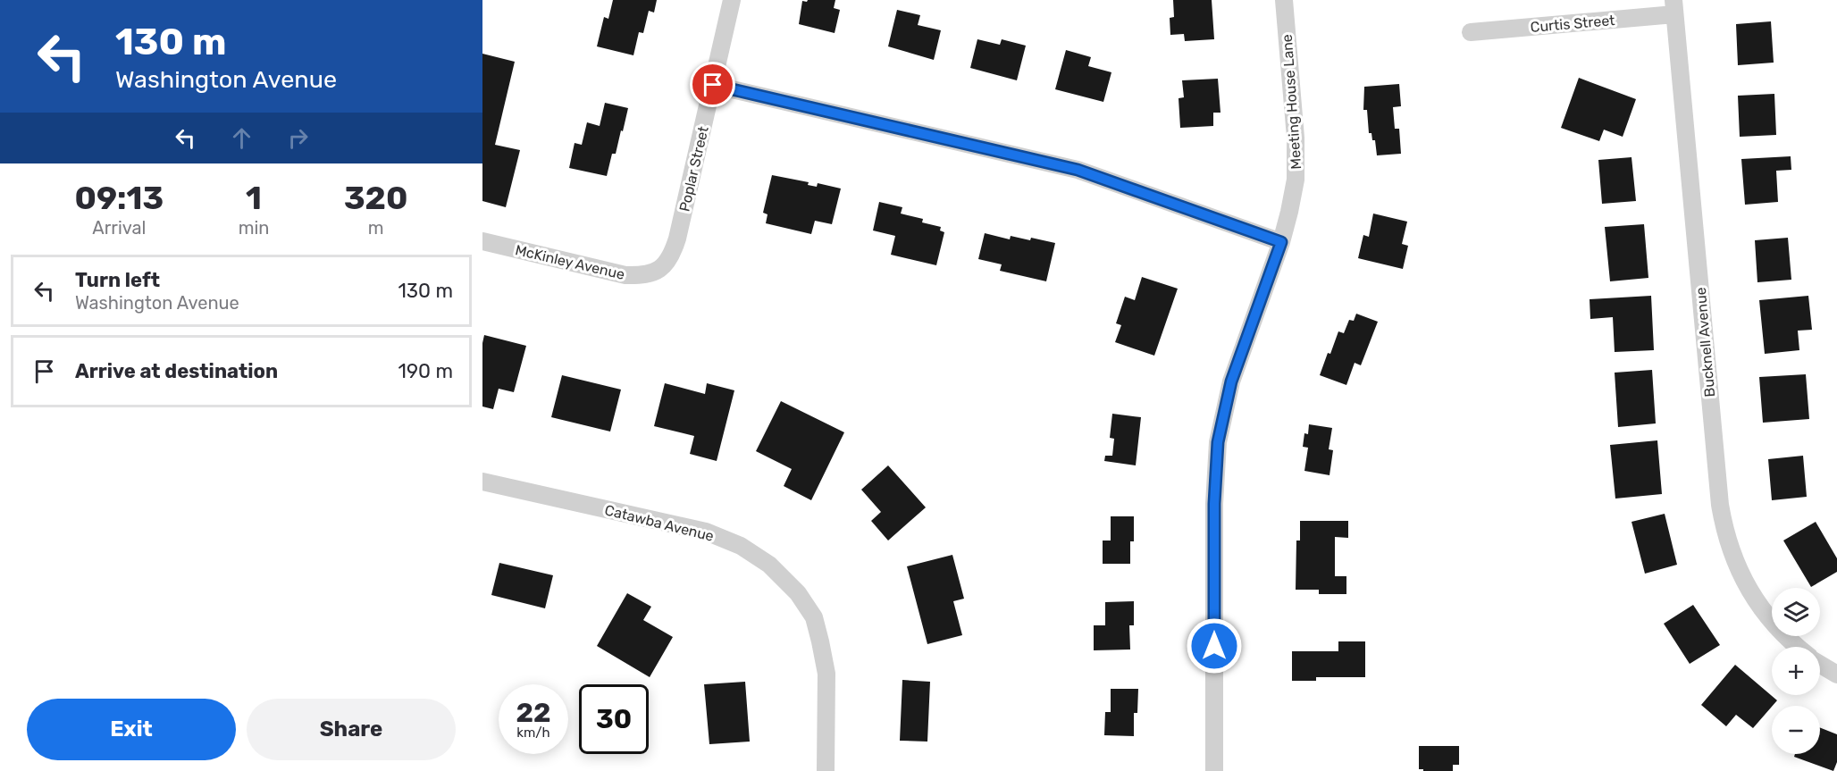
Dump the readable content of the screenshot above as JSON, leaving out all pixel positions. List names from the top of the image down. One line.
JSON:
{"streets":{"street":["Curtis Street","Meeting House Lane","Poplar Street","McKinley Avenue","Bucknell Avenue","Catawba Avenue"]},"crossings":[["Curtis Street","Bucknell Avenue"],["Poplar Street","McKinley Avenue"]],"page":{"turn":["130 m","Washington Avenue"],"eta":["09:13","Arrival","1","min","320","m"],"list":[{"name":"Turn left","note":"Washington Avenue","value":"130 m"},{"name":"Arrive at destination","value":"190 m"}],"map_buttons":["+","−"],"speed":"22 km/h","limit":"30","buttons":["Exit","Share"]}}
